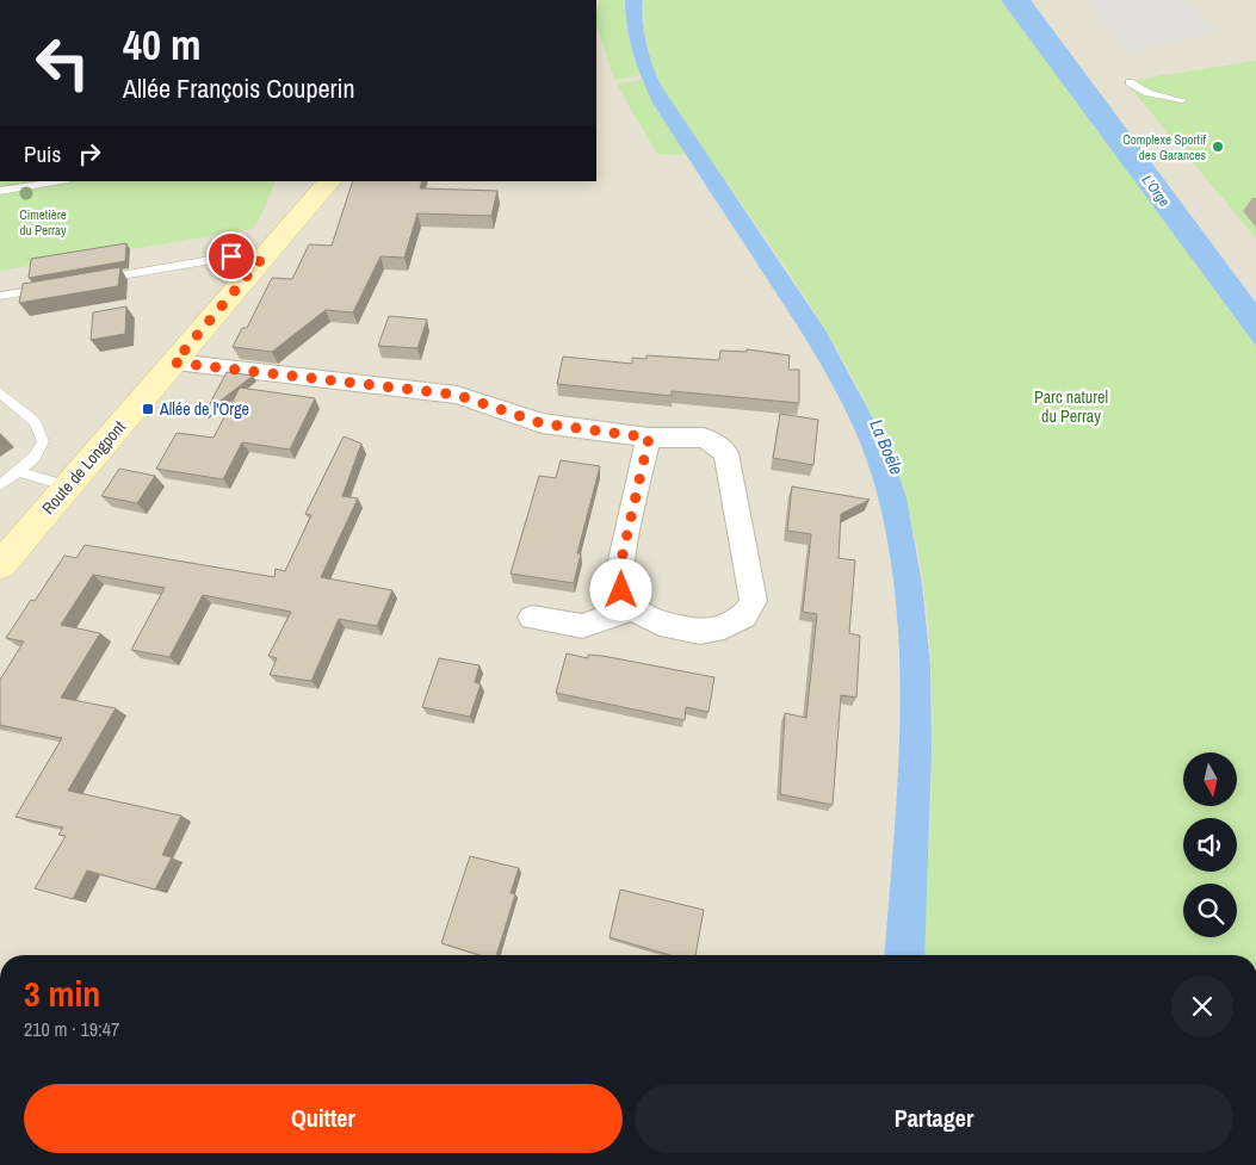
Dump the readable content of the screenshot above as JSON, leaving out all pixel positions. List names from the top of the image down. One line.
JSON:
{"streets":{"main road":["Route de Longpont"]},"water":["L'Orge","La Boële"],"parks":["Cimetière du Perray","Parc naturel du Perray"],"places":{"other":["Complexe Sportif des Garances"],"transit":["Allée de l'Orge"]},"north":"bottom","page":{"turn":["40 m","Allée François Couperin"],"then":"Puis","heading":["3 min","210 m · 19:47"],"buttons":["Quitter","Partager"]}}
